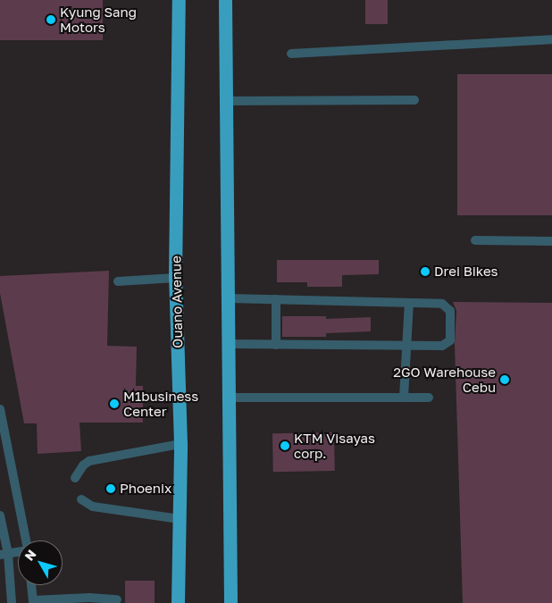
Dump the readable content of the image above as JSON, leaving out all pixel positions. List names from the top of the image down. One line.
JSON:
{"streets":{"highway":["Ouano Avenue"]},"places":["Kyung Sang Motors","Drei Bikes","2GO Warehouse Cebu","M1business Center","KTM Visayas corp.","Phoenix"],"north":"top left"}
